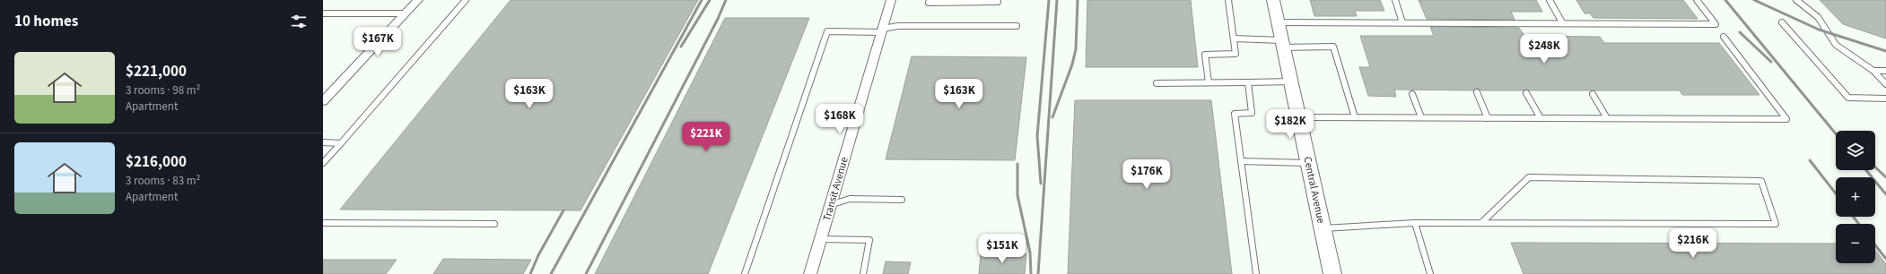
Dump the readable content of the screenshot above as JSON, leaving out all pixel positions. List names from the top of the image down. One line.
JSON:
{"streets":{"street":["Transit Avenue","Central Avenue"]},"page":{"heading":"10 homes","price":["$167K","$248K","$163K","$163K","$168K","$182K","$221K","$176K","$216K","$151K"],"list":[{"name":"$221,000","note":"3 rooms · 98 m² · Apartment"},{"name":"$216,000","note":"3 rooms · 83 m² · Apartment"}],"map_buttons":["+","−"]}}
